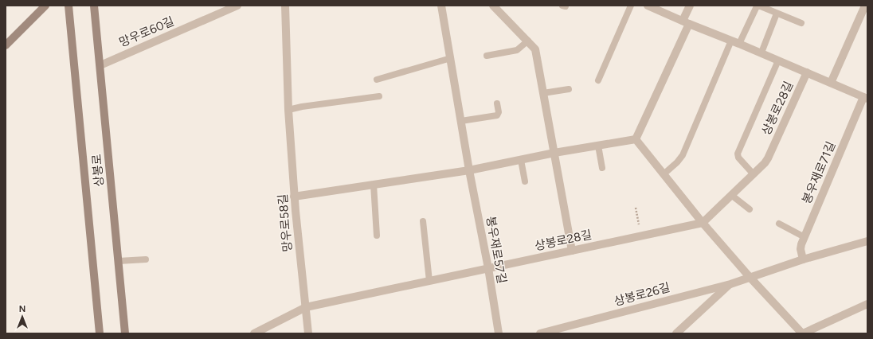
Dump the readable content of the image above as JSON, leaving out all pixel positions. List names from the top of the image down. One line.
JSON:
{"streets":{"main road":["상봉로"],"street":["망우로60길","상봉로28길","봉우재로71길","망우로58길","봉우재로57길","상봉로26길"]},"crossings":[["망우로60길","상봉로"],["상봉로28길","봉우재로71길"],["상봉로28길","망우로58길"],["상봉로28길","봉우재로57길"],["봉우재로71길","상봉로26길"]],"north":"top"}
